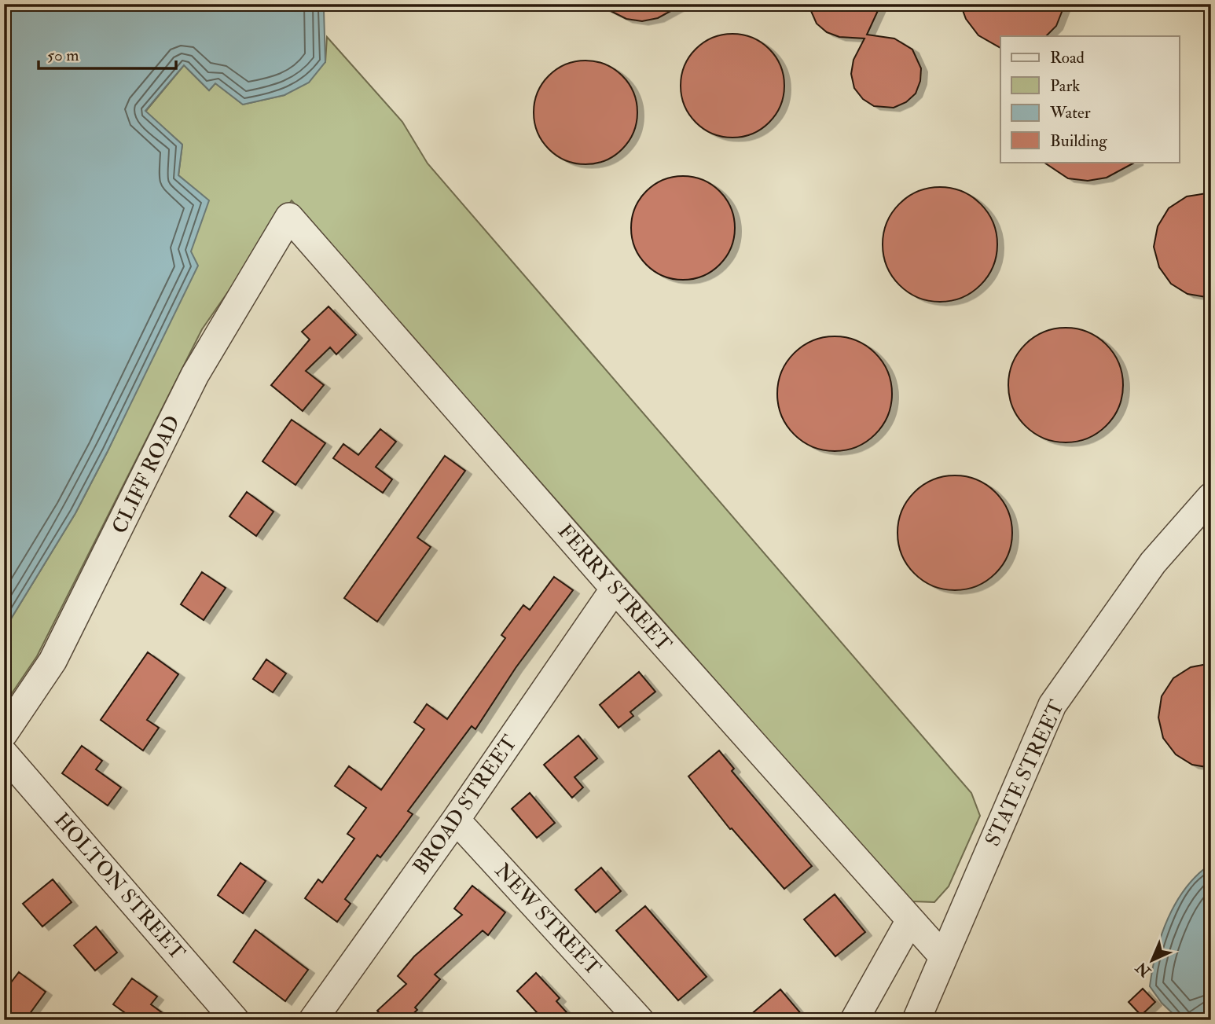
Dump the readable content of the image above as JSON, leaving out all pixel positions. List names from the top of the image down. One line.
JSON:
{"streets":{"street":["CLIFF ROAD","FERRY STREET","STATE STREET","BROAD STREET","HOLTON STREET","NEW STREET"]},"crossings":[["CLIFF ROAD","FERRY STREET"],["FERRY STREET","STATE STREET"],["FERRY STREET","BROAD STREET"],["BROAD STREET","NEW STREET"]],"legend":["Road","Park","Water","Building"],"scale_bar":"50 m","north":"bottom left"}
